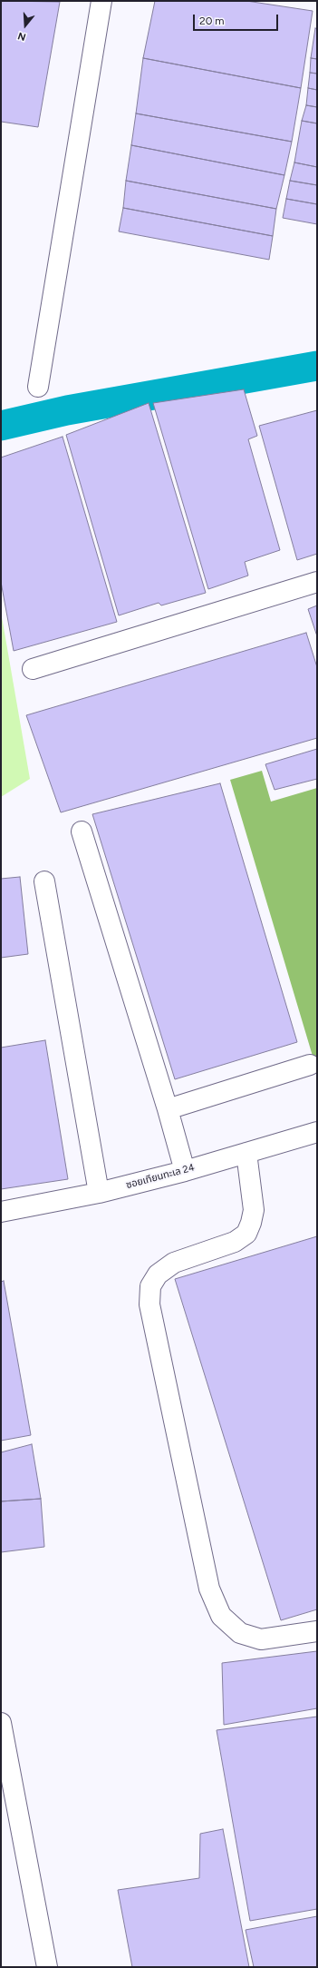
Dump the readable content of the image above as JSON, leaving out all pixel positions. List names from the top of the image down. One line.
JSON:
{"streets":{"street":["ซอยเทียนทะเล 24"]},"scale_bar":"20 m","north":"bottom"}
